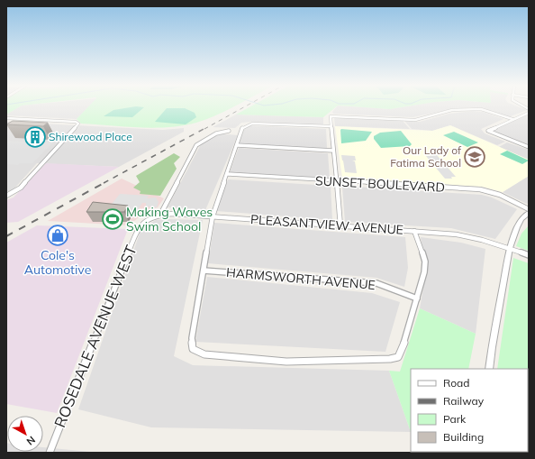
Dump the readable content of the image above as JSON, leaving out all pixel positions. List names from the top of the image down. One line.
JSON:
{"streets":{"street":["SUNSET BOULEVARD","PLEASANTVIEW AVENUE","HARMSWORTH AVENUE","ROSEDALE AVENUE WEST"]},"crossings":[["PLEASANTVIEW AVENUE","ROSEDALE AVENUE WEST"]],"places":{"building":["Shirewood Place"],"school or university":["Our Lady of Fatima School"],"sports":["Making Waves Swim School"],"shop":["Cole's Automotive"]},"legend":["Road","Railway","Park","Building"],"north":"bottom right"}
